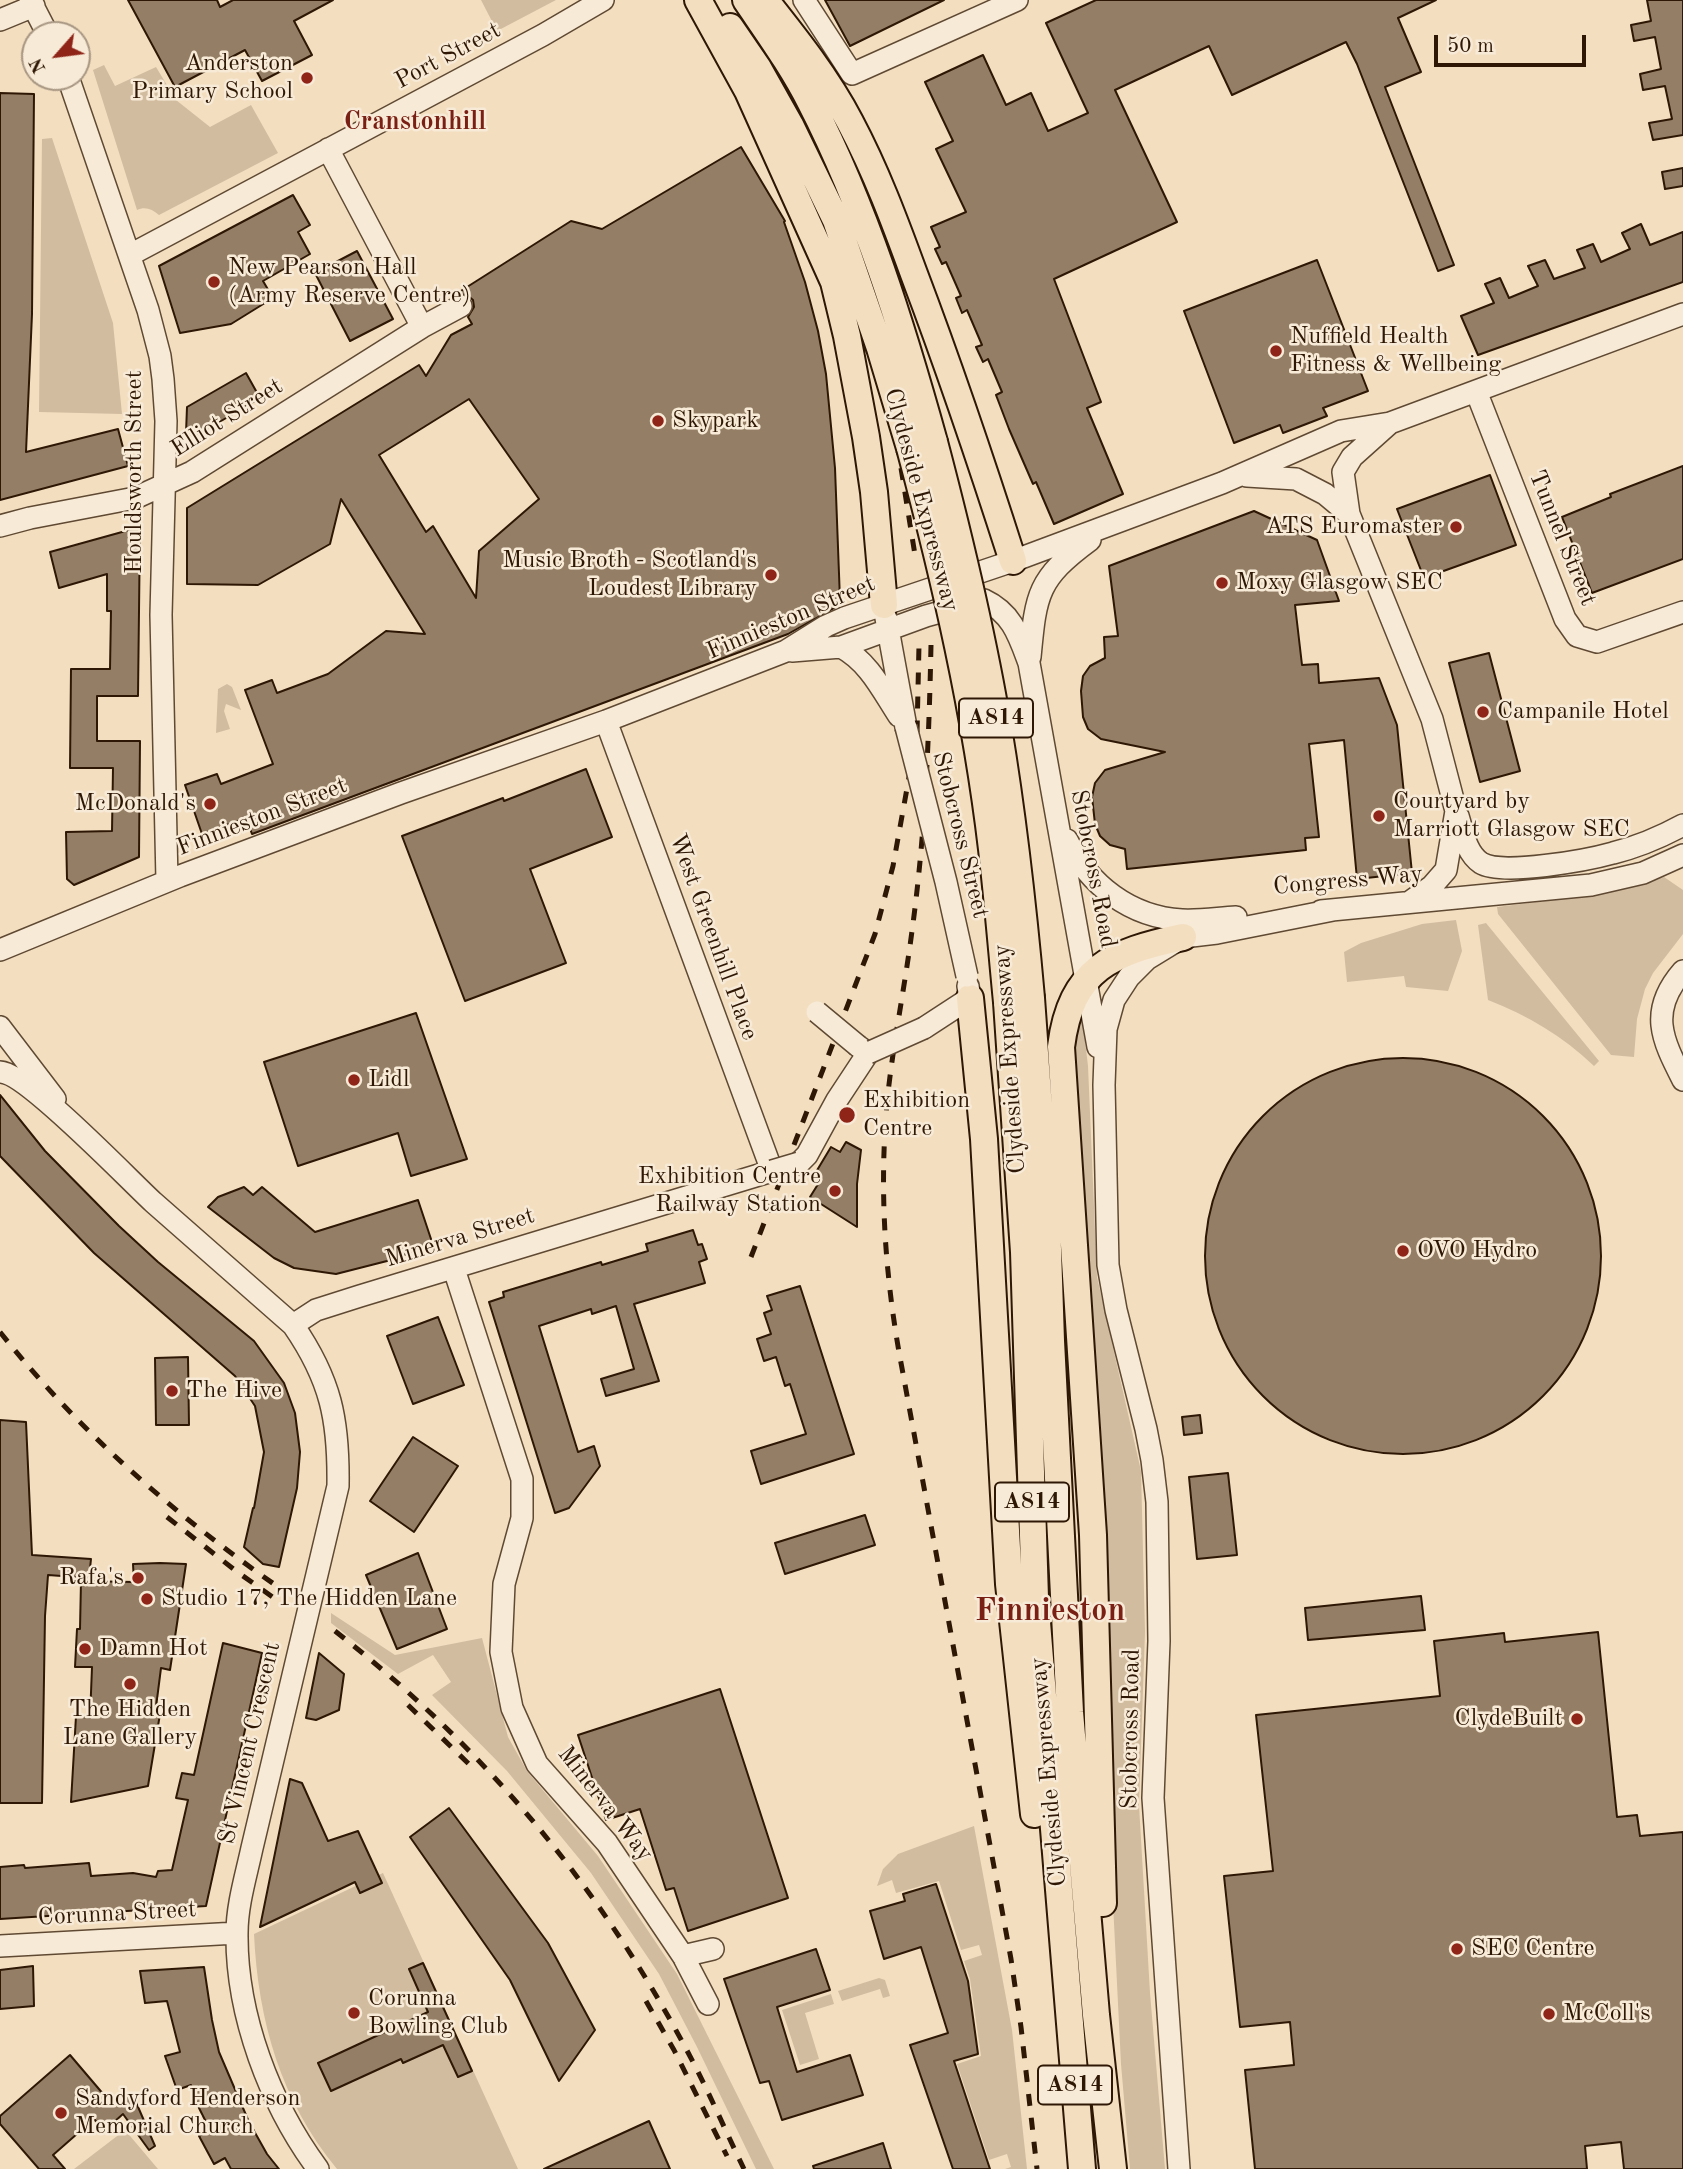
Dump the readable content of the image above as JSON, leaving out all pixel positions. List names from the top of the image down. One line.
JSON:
{"streets":{"main road":["Clydeside Expressway","A814"],"street":["Port Street","Elliot Street","Houldsworth Street","Tunnel Street","Finnieston Street","Stobcross Street","Stobcross Road","Congress Way","West Greenhill Place","Minerva Street","St Vincent Crescent","Minerva Way","Corunna Street"]},"crossings":[["Port Street","Houldsworth Street"],["Elliot Street","Houldsworth Street"],["Houldsworth Street","Finnieston Street"],["Tunnel Street","Finnieston Street"],["Finnieston Street","Stobcross Street"],["Finnieston Street","West Greenhill Place"],["Stobcross Road","Congress Way"],["West Greenhill Place","Minerva Street"],["Minerva Street","St Vincent Crescent"],["Minerva Street","Minerva Way"],["St Vincent Crescent","Corunna Street"]],"districts":["Cranstonhill","Finnieston"],"places":["Anderston Primary School","New Pearson Hall (Army Reserve Centre)","Nuffield Health Fitness & Wellbeing","Skypark","ATS Euromaster","Music Broth - Scotland's Loudest Library","Moxy Glasgow SEC","Campanile Hotel","McDonald's","Courtyard by Marriott Glasgow SEC","Lidl","Exhibition Centre","Exhibition Centre Railway Station","OVO Hydro","The Hive","Rafa's","Studio 17, The Hidden Lane","Damn Hot","The Hidden Lane Gallery","ClydeBuilt","SEC Centre","Corunna Bowling Club","McColl's","Sandyford Henderson Memorial Church"],"scale_bar":"50 m","north":"bottom left"}
